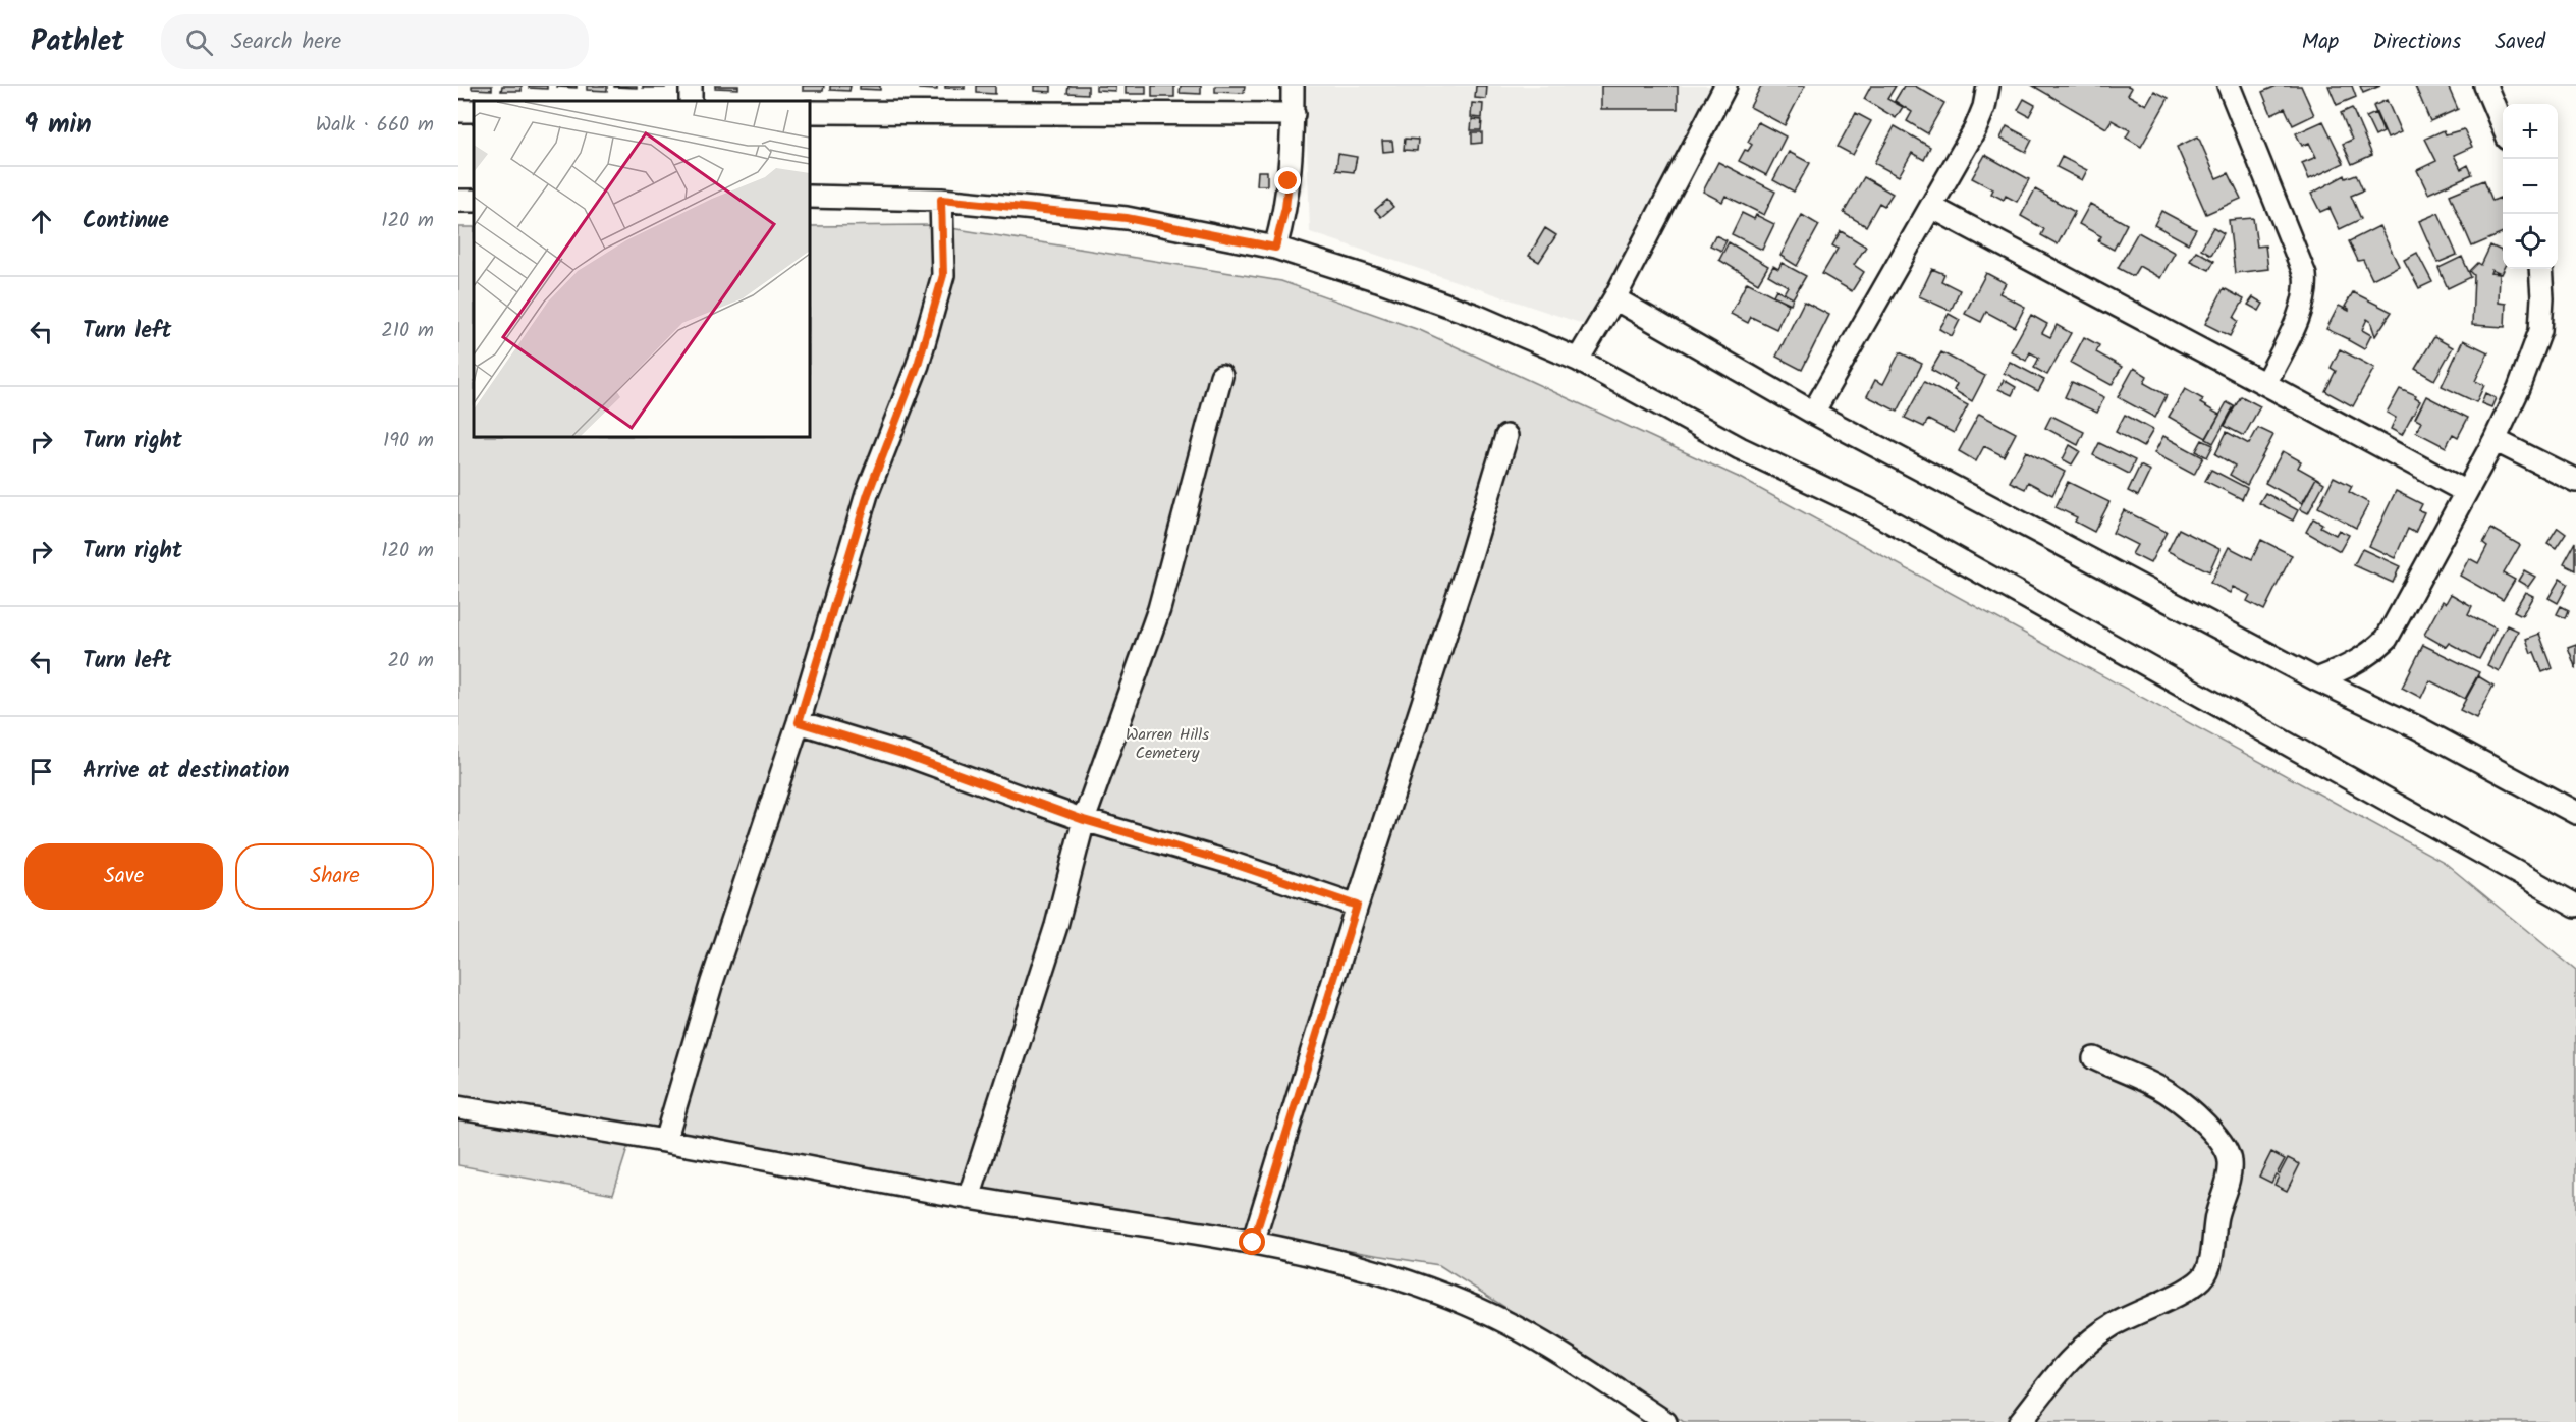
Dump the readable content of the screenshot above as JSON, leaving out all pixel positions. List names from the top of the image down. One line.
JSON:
{"parks":["Warren Hills Cemetery"],"page":{"header":"Pathlet","search":"Search here","nav":["Map","Directions","Saved"],"heading":["9 min","Walk · 660 m"],"map_buttons":["+","−"],"list":[["Continue","120 m"],["Turn left","210 m"],["Turn right","190 m"],["Turn right","120 m"],["Turn left","20 m"],"Arrive at destination"],"buttons":["Save","Share"]}}
